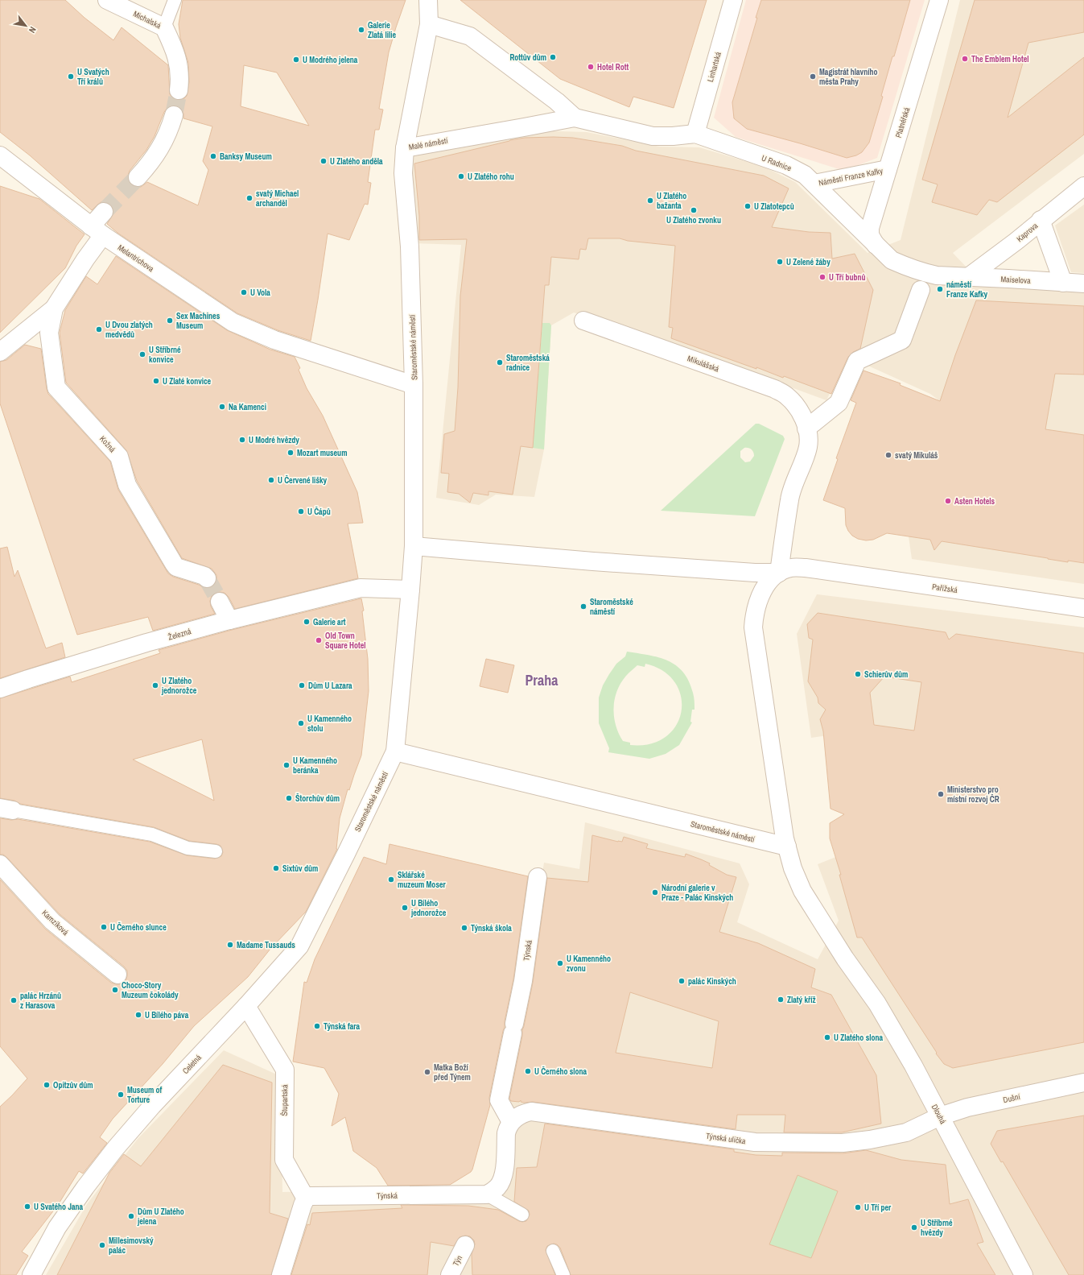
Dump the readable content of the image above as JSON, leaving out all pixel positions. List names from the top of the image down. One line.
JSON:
{"streets":{"street":["Michalská","Linhartská","Platnéřská","Malé náměstí","U Radnice","Náměstí Franze Kafky","Kaprova","Melantrichova","Maiselova","Staroměstské náměstí","Mikulášská","Kožná","Pařížská","Železná","Kamzíková","Týnská","Celetná","Dušní","Štupartská","Dlouhá","Týnská ulička","Týn"]},"crossings":[["Linhartská","U Radnice"],["Platnéřská","U Radnice"],["Platnéřská","Náměstí Franze Kafky"],["Malé náměstí","U Radnice"],["Malé náměstí","Staroměstské náměstí"],["U Radnice","Náměstí Franze Kafky"],["Kaprova","Maiselova"],["Melantrichova","Staroměstské náměstí"],["Melantrichova","Kožná"],["Staroměstské náměstí","Železná"],["Staroměstské náměstí","Celetná"],["Staroměstské náměstí","Dlouhá"],["Týnská","Štupartská"],["Týnská","Týnská ulička"],["Celetná","Štupartská"],["Dušní","Dlouhá"],["Dušní","Týnská ulička"],["Dlouhá","Týnská ulička"]],"districts":["Praha"],"places":["Galerie Zlatá lilie","Rottův dům","The Emblem Hotel","U Modrého jelena","Hotel Rott","U Svatých Tří králů","Magistrát hlavního města Prahy","Banksy Museum","U Zlatého anděla","U Zlatého rohu","svatý Michael archanděl","U Zlatého bažanta","U Zlatotepců","U Zlatého zvonku","U Zelené žáby","U Tří bubnů","náměstí Franze Kafky","U Vola","Sex Machines Museum","U Dvou zlatých medvědů","U Stříbrné konvice","Staroměstská radnice","U Zlaté konvice","Na Kamenci","U Modré hvězdy","Mozart museum","svatý Mikuláš","U Červené lišky","Asten Hotels","U Čápů","Staroměstské náměstí","Galerie art","Old Town Square Hotel","Schierův dům","U Zlatého jednorožce","Dům U Lazara","U Kamenného stolu","U Kamenného beránka","Ministerstvo pro místní rozvoj ČR","Štorchův dům","Sixtův dům","Sklářské muzeum Moser","Národní galerie v Praze - Palác Kinských","U Bílého jednorožce","U Černého slunce","Týnská škola","Madame Tussauds","U Kamenného zvonu","palác Kinských","Choco-Story Muzeum čokolády","Zlatý kříž","palác Hrzánů z Harasova","U Bílého páva","Týnská fara","U Zlatého slona","U Černého slona","Matka Boží před Týnem","Opitzův dům","Museum of Torture","U Svatého Jana","U Tří per","Dům U Zlatého jelena","U Stříbrné hvězdy","Millesimovský palác"],"north":"bottom right"}
